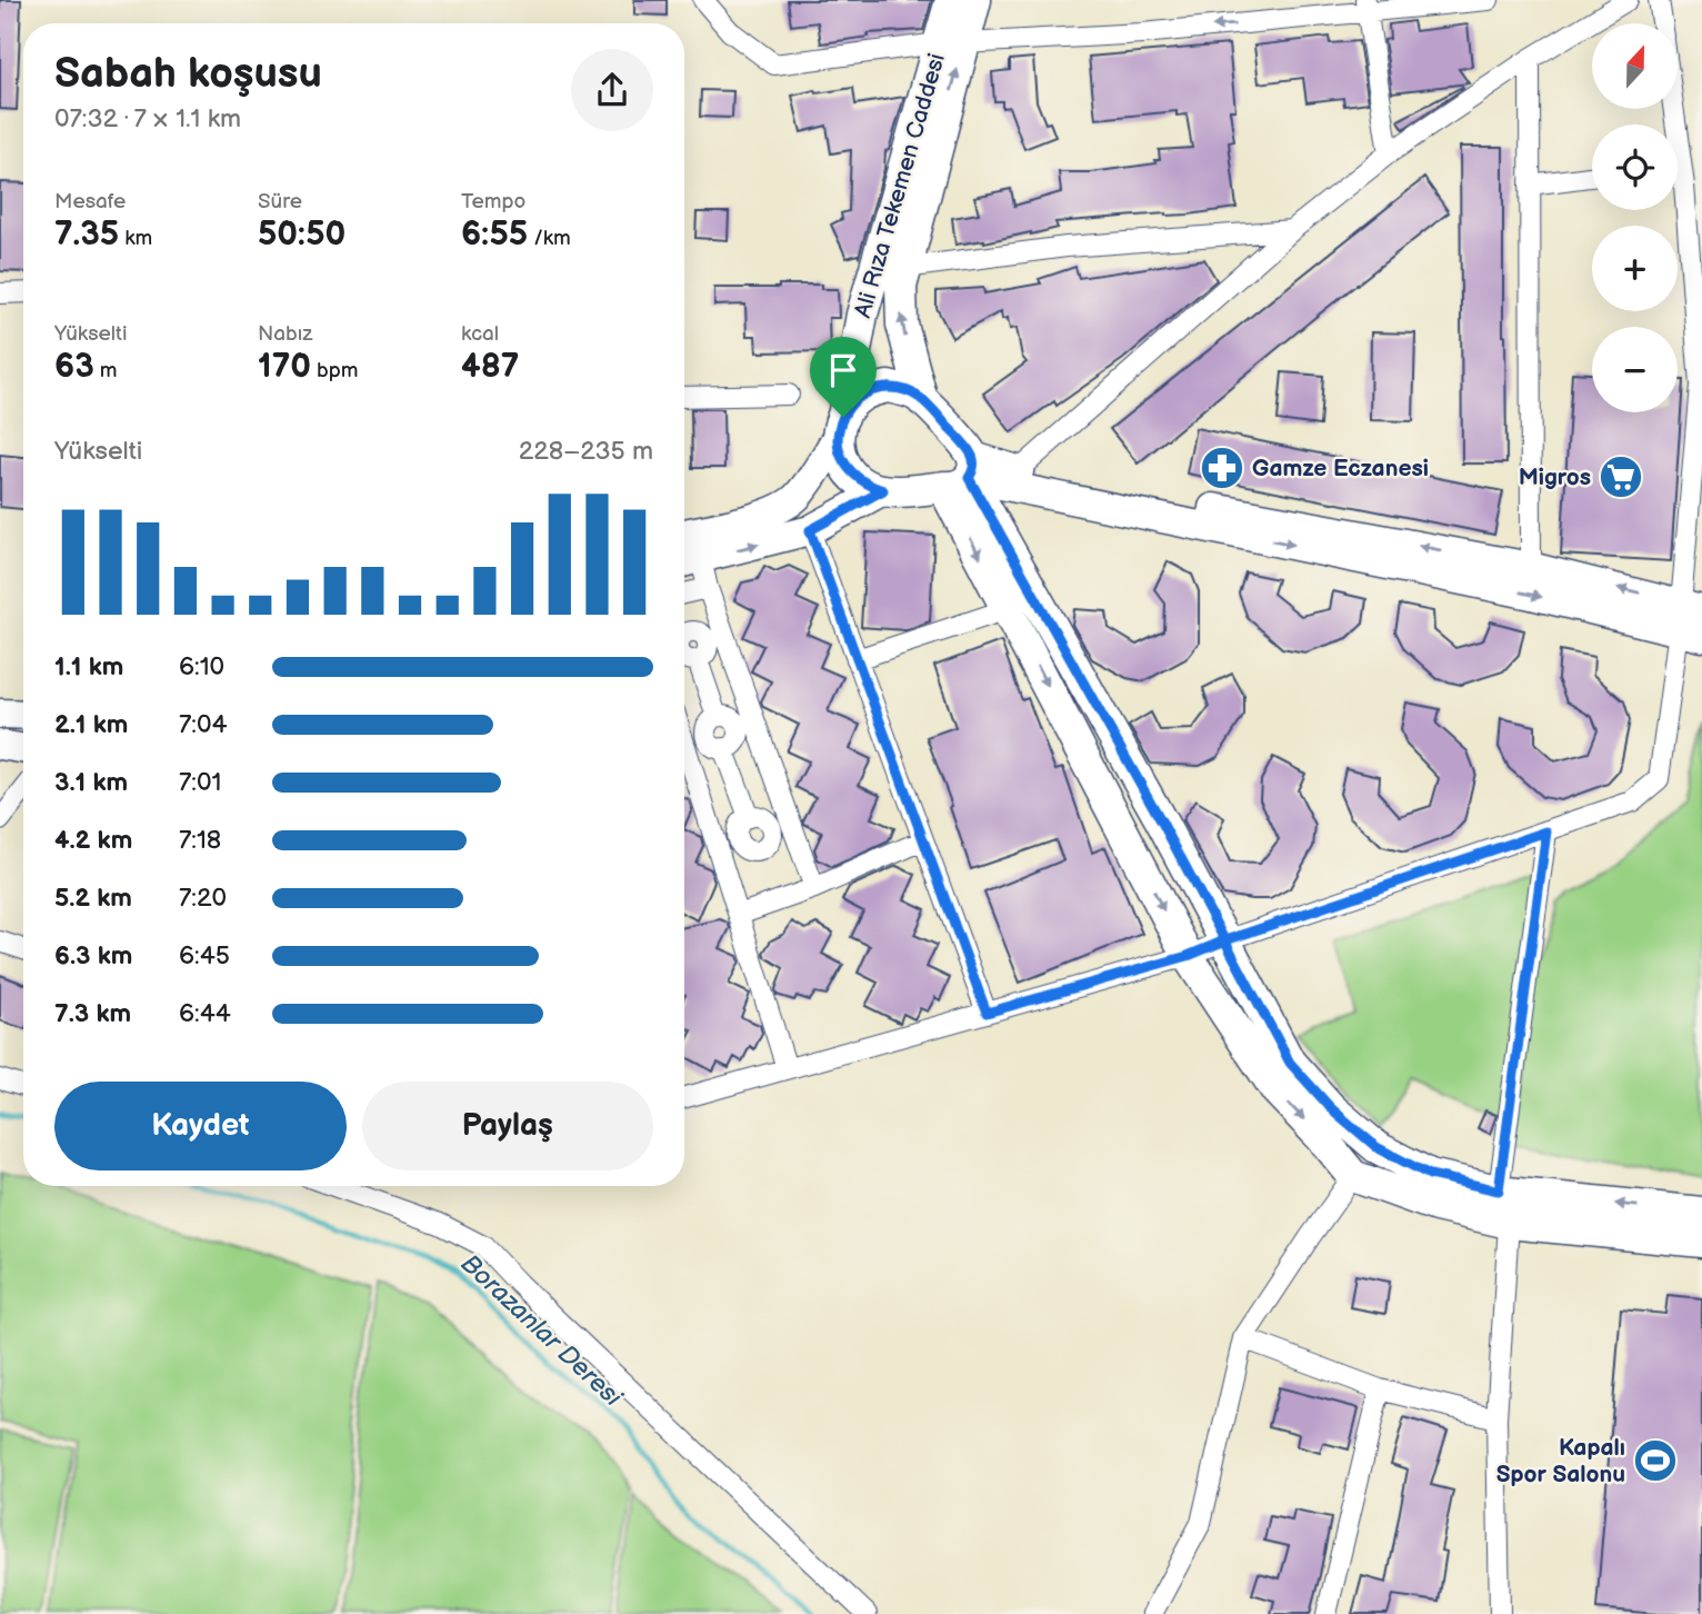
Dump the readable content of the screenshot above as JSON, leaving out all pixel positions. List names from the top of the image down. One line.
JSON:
{"streets":{"main road":["Ali Rıza Tekemen Caddesi"]},"water":["Borazanlar Deresi"],"places":{"pharmacy":["Gamze Eczanesi"],"supermarket":["Migros"],"sports":["Kapalı Spor Salonu"]},"north":"top","page":{"map_buttons":["+","−"],"heading":["Sabah koşusu","07:32 · 7 × 1.1 km"],"stats":[["Mesafe","7.35 km"],["Süre","50:50"],["Tempo","6:55 /km"],["Yükselti","63 m"],["Nabız","170 bpm"],["kcal","487"]],"chart":["Yükselti","228–235 m"],"list":[{"name":"1.1 km","note":"6:10"},{"name":"2.1 km","note":"7:04"},{"name":"3.1 km","note":"7:01"},{"name":"4.2 km","note":"7:18"},{"name":"5.2 km","note":"7:20"},{"name":"6.3 km","note":"6:45"},{"name":"7.3 km","note":"6:44"}],"buttons":["Kaydet","Paylaş"]}}
